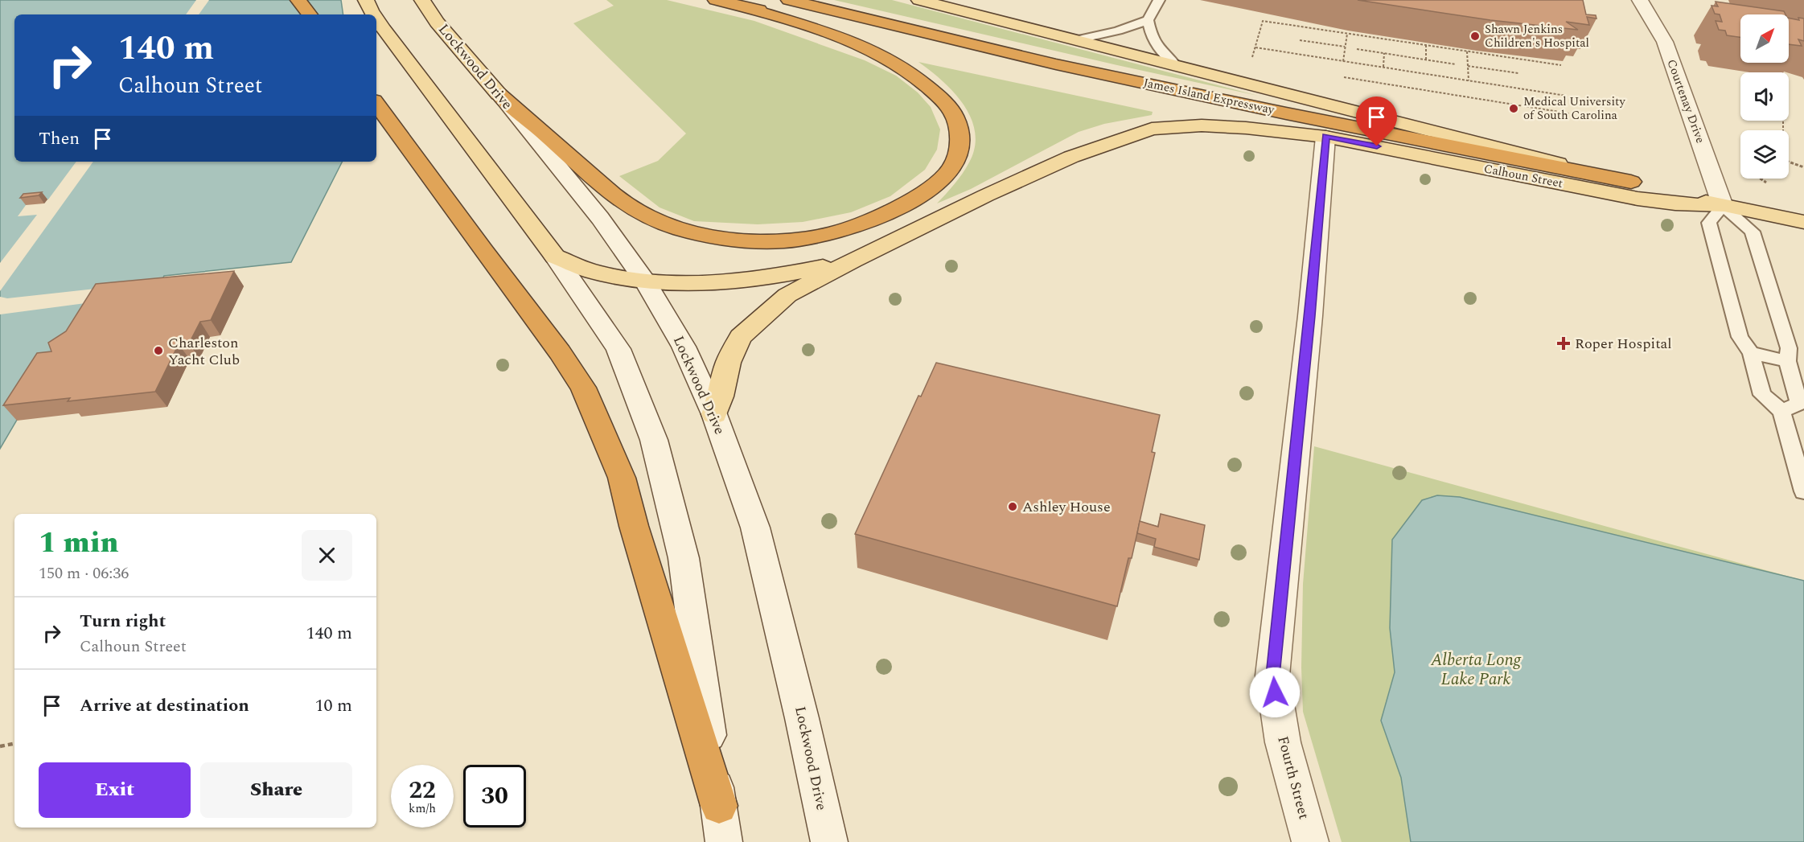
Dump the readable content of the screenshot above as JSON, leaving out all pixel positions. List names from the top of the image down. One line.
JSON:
{"streets":{"highway":["James Island Expressway"],"main road":["Lockwood Drive","Courtenay Drive","Calhoun Street","Fourth Street"]},"crossings":[["James Island Expressway","Calhoun Street"],["James Island Expressway","Fourth Street"],["Courtenay Drive","Calhoun Street"],["Calhoun Street","Fourth Street"]],"parks":["Alberta Long Lake Park"],"places":{"other":["Shawn Jenkins Children's Hospital","Medical University of South Carolina","Charleston Yacht Club","Ashley House"],"health":["Roper Hospital"]},"north":"top right","page":{"turn":["140 m","Calhoun Street"],"then":"Then","heading":["1 min","150 m · 06:36"],"list":[{"name":"Turn right","note":"Calhoun Street","value":"140 m"},{"name":"Arrive at destination","value":"10 m"}],"buttons":["Exit","Share"],"speed":"22 km/h","limit":"30"}}
